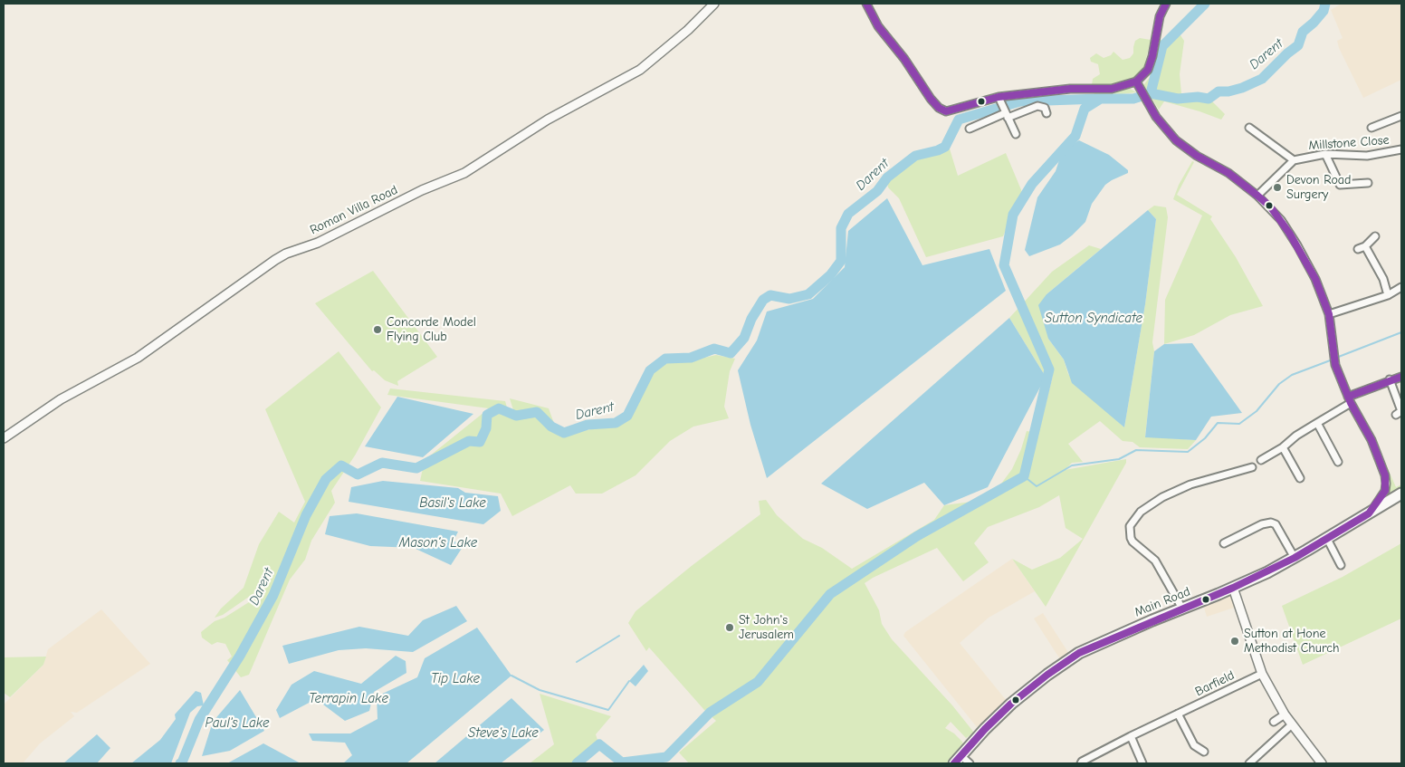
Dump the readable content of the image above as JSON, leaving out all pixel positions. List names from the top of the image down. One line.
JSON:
{"streets":{"main road":["Main Road"],"street":["Millstone Close","Roman Villa Road","Barfield"]},"water":["Darent","Sutton Syndicate","Basil's Lake","Mason's Lake","Tip Lake","Terrapin Lake","Paul's Lake","Steve's Lake"],"places":["Devon Road Surgery","Concorde Model Flying Club","St John's Jerusalem","Sutton at Hone Methodist Church"]}
